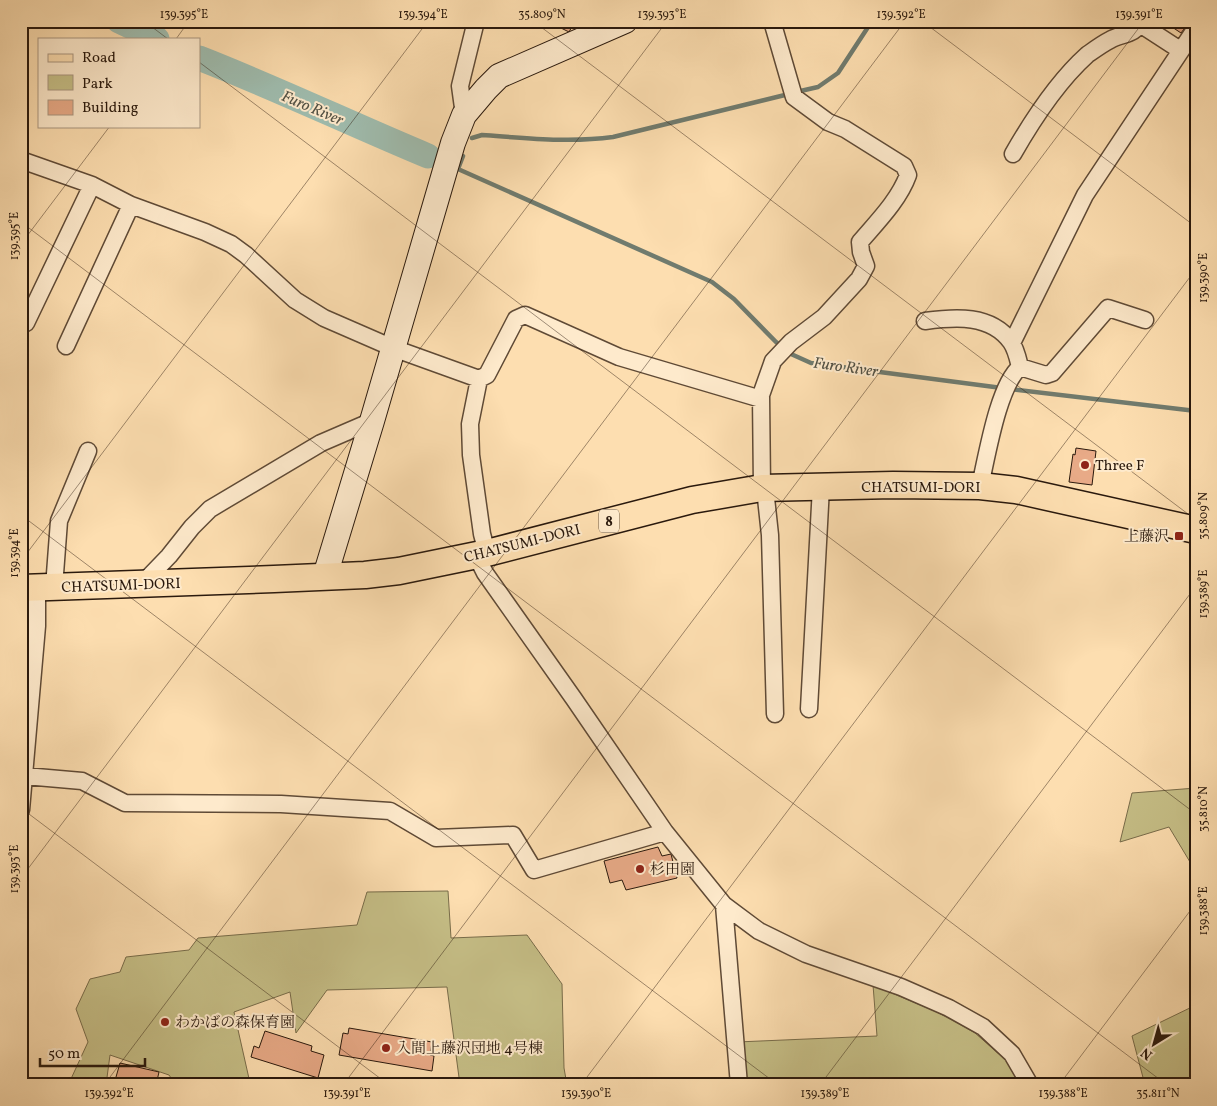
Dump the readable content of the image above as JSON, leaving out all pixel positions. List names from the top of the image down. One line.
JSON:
{"streets":{"main road":["CHATSUMI-DORI","8"]},"water":["Furo River"],"places":{"other":["Three F","杉田園","わかばの森保育園","入間上藤沢団地 4号棟"],"transit":["上藤沢"]},"legend":["Road","Park","Building"],"scale_bar":"50 m","north":"bottom left","coordinates":["139.395°E","139.394°E","35.809°N","139.393°E","139.392°E","139.391°E","139.390°E","139.389°E","35.810°N","139.388°E","35.811°N"]}
